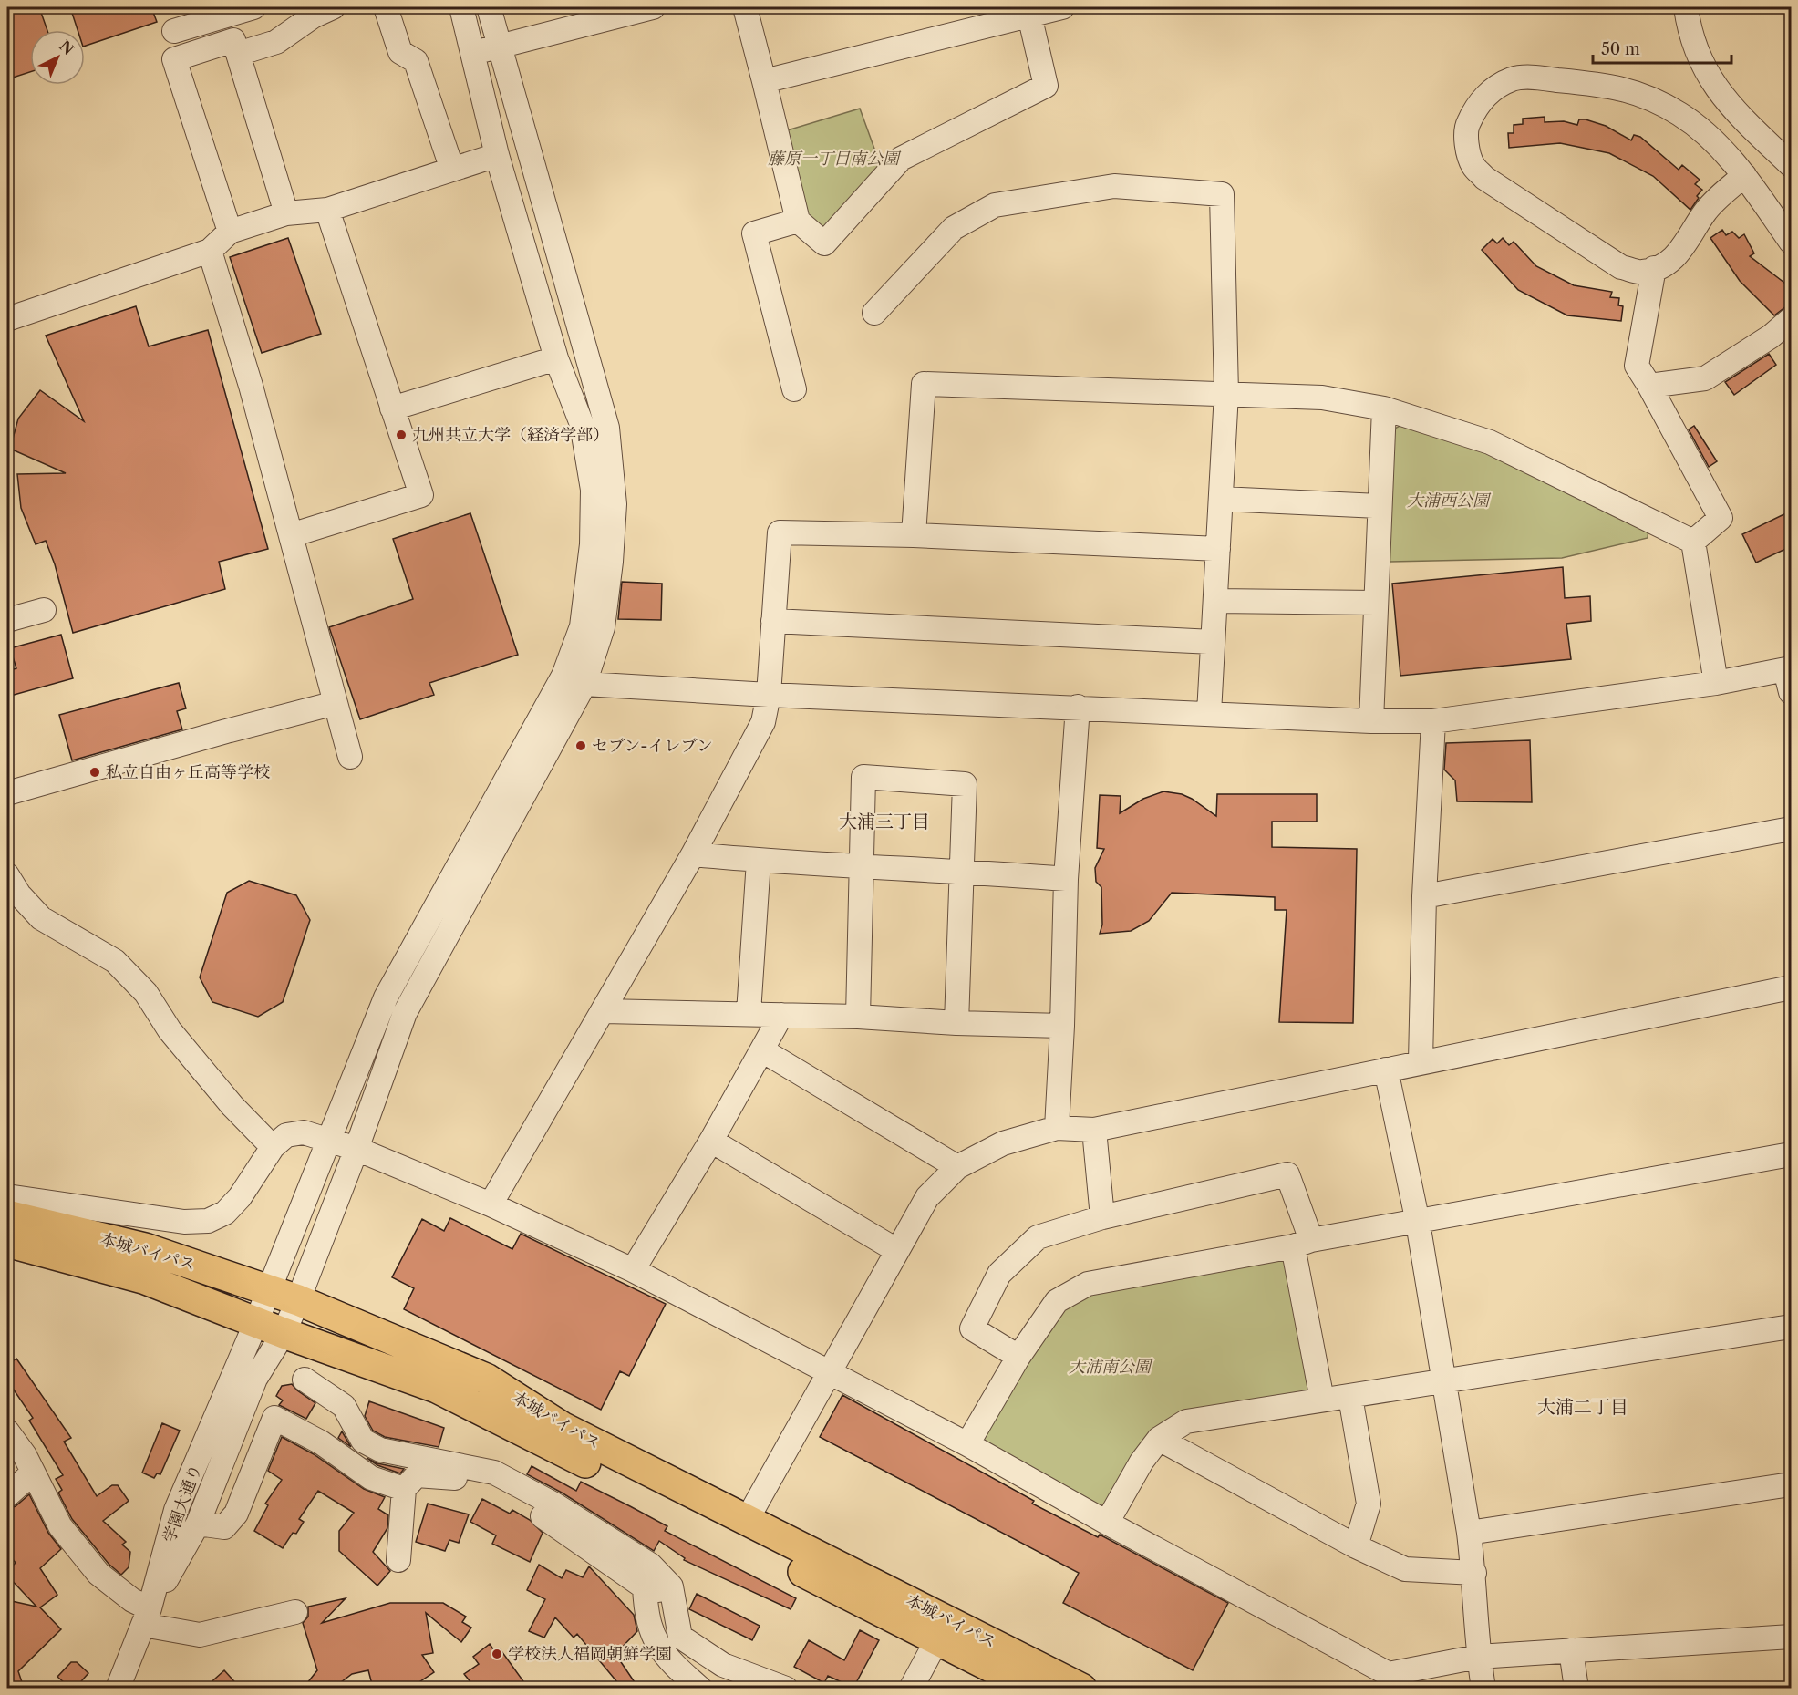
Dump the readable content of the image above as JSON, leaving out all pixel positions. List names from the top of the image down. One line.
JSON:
{"streets":{"highway":["本城バイパス"],"street":["学園大通り"]},"crossings":[["本城バイパス","学園大通り"]],"districts":["大浦三丁目","大浦二丁目"],"parks":["藤原一丁目南公園","大浦西公園","大浦南公園"],"places":["九州共立大学（経済学部）","セブン-イレブン","私立自由ヶ丘高等学校","学校法人福岡朝鮮学園"],"scale_bar":"50 m","north":"top right"}
